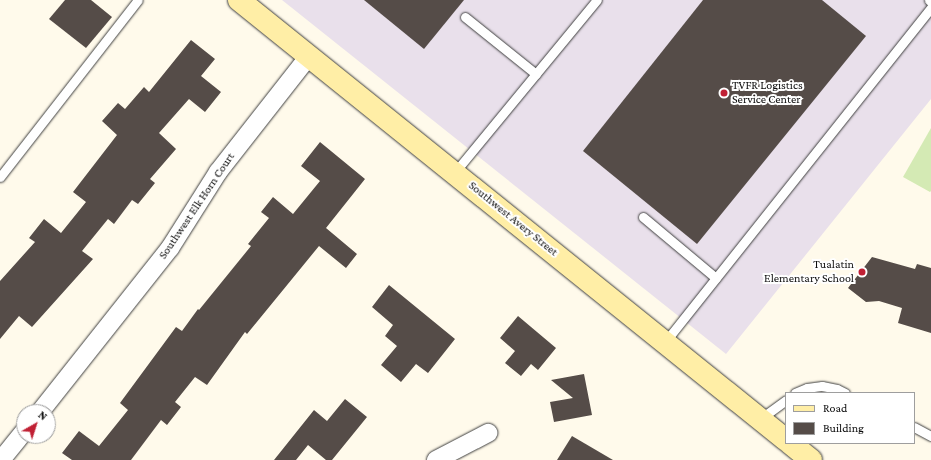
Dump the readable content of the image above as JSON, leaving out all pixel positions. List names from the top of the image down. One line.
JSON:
{"streets":{"main road":["Southwest Avery Street"],"street":["Southwest Elk Horn Court"]},"crossings":[["Southwest Elk Horn Court","Southwest Avery Street"]],"places":["TVFR Logistics Service Center","Tualatin Elementary School"],"legend":["Road","Building"],"north":"top right"}
